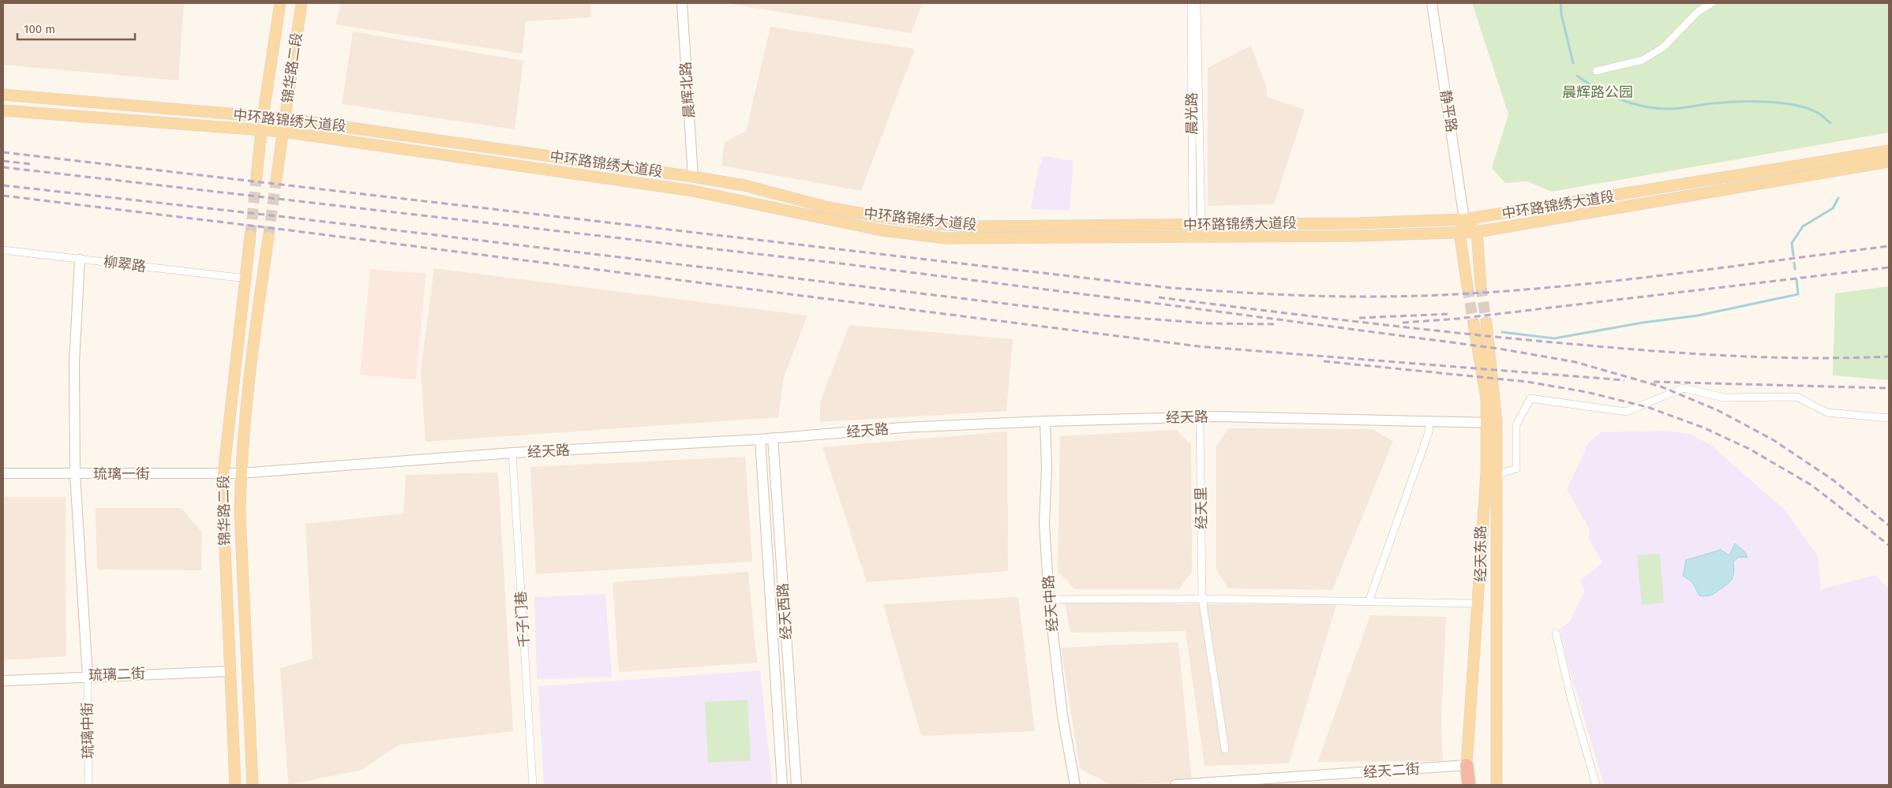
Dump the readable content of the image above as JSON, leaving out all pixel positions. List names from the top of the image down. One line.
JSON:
{"streets":{"highway":["经天东路"],"main road":["锦华路二段","中环路锦绣大道段"],"street":["晨辉北路","静平路","晨光路","柳翠路","经天路","琉璃一街","经天里","经天中路","经天西路","千子门巷","琉璃二街","琉璃中街","经天二街"]},"crossings":[["锦华路二段","中环路锦绣大道段"],["锦华路二段","柳翠路"],["锦华路二段","经天路"],["锦华路二段","琉璃一街"],["锦华路二段","琉璃二街"],["晨辉北路","中环路锦绣大道段"],["静平路","中环路锦绣大道段"],["晨光路","中环路锦绣大道段"],["经天路","琉璃一街"],["经天路","经天里"],["经天路","经天东路"],["经天路","经天中路"],["经天路","经天西路"],["经天路","千子门巷"],["经天东路","经天二街"],["琉璃二街","琉璃中街"]],"parks":["晨辉路公园"],"scale_bar":"100 m"}
